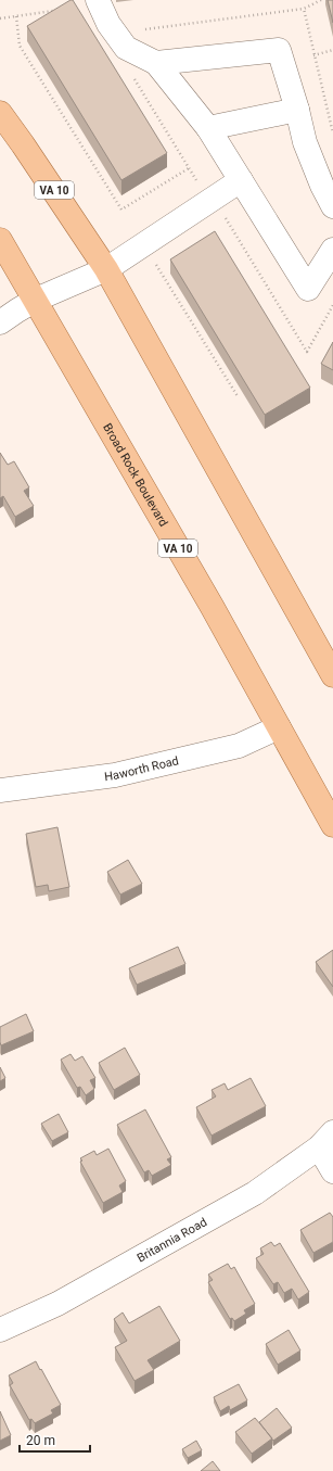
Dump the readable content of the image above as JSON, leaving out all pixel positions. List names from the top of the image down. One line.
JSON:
{"streets":{"main road":["VA 10","Broad Rock Boulevard"],"street":["Haworth Road","Britannia Road"]},"crossings":[["Broad Rock Boulevard","Haworth Road"]],"scale_bar":"20 m"}
